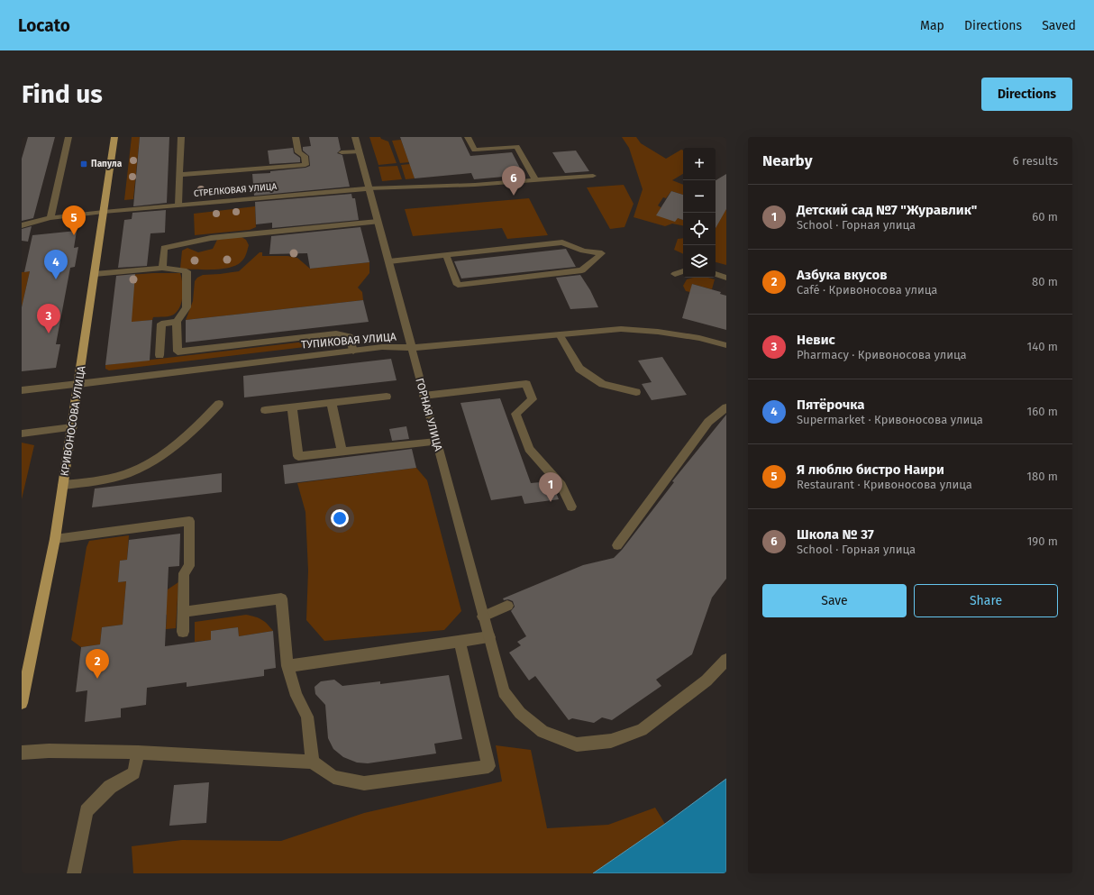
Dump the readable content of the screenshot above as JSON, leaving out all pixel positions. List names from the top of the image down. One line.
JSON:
{"streets":{"main road":["КРИВОНОСОВА УЛИЦА"],"street":["СТРЕЛКОВАЯ УЛИЦА","ТУПИКОВАЯ УЛИЦА","ГОРНАЯ УЛИЦА"]},"crossings":[["СТРЕЛКОВАЯ УЛИЦА","ГОРНАЯ УЛИЦА"],["СТРЕЛКОВАЯ УЛИЦА","КРИВОНОСОВА УЛИЦА"],["ТУПИКОВАЯ УЛИЦА","ГОРНАЯ УЛИЦА"],["ТУПИКОВАЯ УЛИЦА","КРИВОНОСОВА УЛИЦА"]],"places":{"transit":["Папула"]},"page":{"header":"Locato","nav":["Map","Directions","Saved"],"buttons":["Directions",["Save","Share"]],"title":"Find us","heading":["Nearby","6 results"],"map_buttons":["+","−"],"pins":["6","5","4","3","1","2"],"list":[{"mark":"1","name":"Детский сад №7 \"Журавлик\"","note":"School · Горная улица","value":"60 m"},{"mark":"2","name":"Азбука вкусов","note":"Café · Кривоносова улица","value":"80 m"},{"mark":"3","name":"Невис","note":"Pharmacy · Кривоносова улица","value":"140 m"},{"mark":"4","name":"Пятёрочка","note":"Supermarket · Кривоносова улица","value":"160 m"},{"mark":"5","name":"Я люблю бистро Наири","note":"Restaurant · Кривоносова улица","value":"180 m"},{"mark":"6","name":"Школа № 37","note":"School · Горная улица","value":"190 m"}]}}
